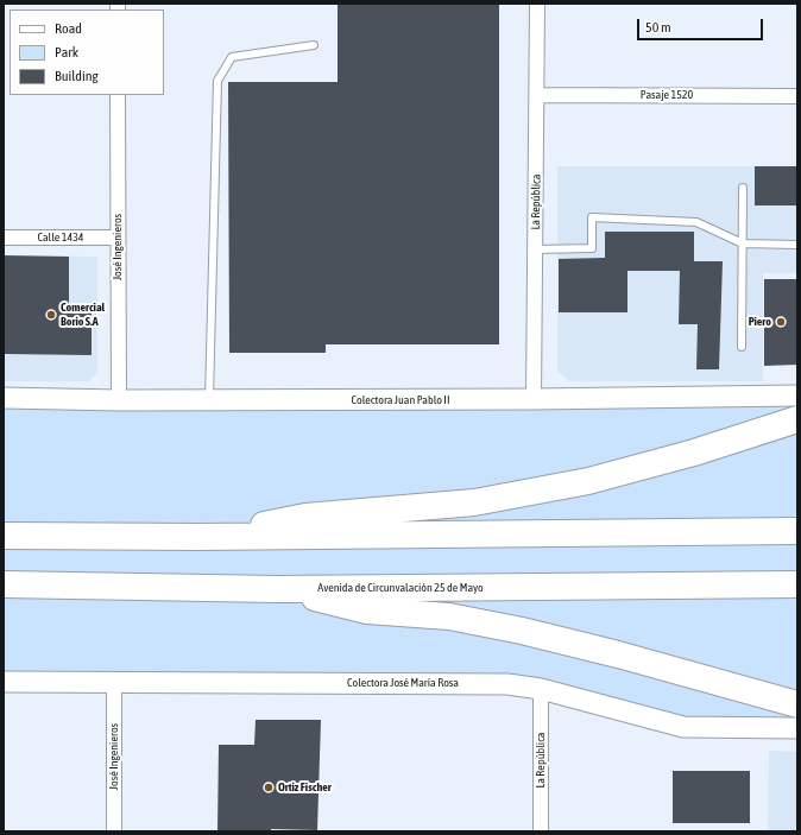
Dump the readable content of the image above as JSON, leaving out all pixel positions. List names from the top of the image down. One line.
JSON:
{"streets":{"highway":["Avenida de Circunvalación 25 de Mayo"],"main road":["Colectora Juan Pablo II","Colectora José María Rosa"],"street":["Pasaje 1520","La República","Calle 1434","José Ingenieros"]},"crossings":[["Pasaje 1520","La República"],["La República","Colectora Juan Pablo II"],["La República","Colectora José María Rosa"],["Calle 1434","José Ingenieros"],["José Ingenieros","Colectora Juan Pablo II"],["José Ingenieros","Colectora José María Rosa"]],"places":["Comercial Borio S.A","Piero","Ortiz Fischer"],"legend":["Road","Park","Building"],"scale_bar":"50 m"}
